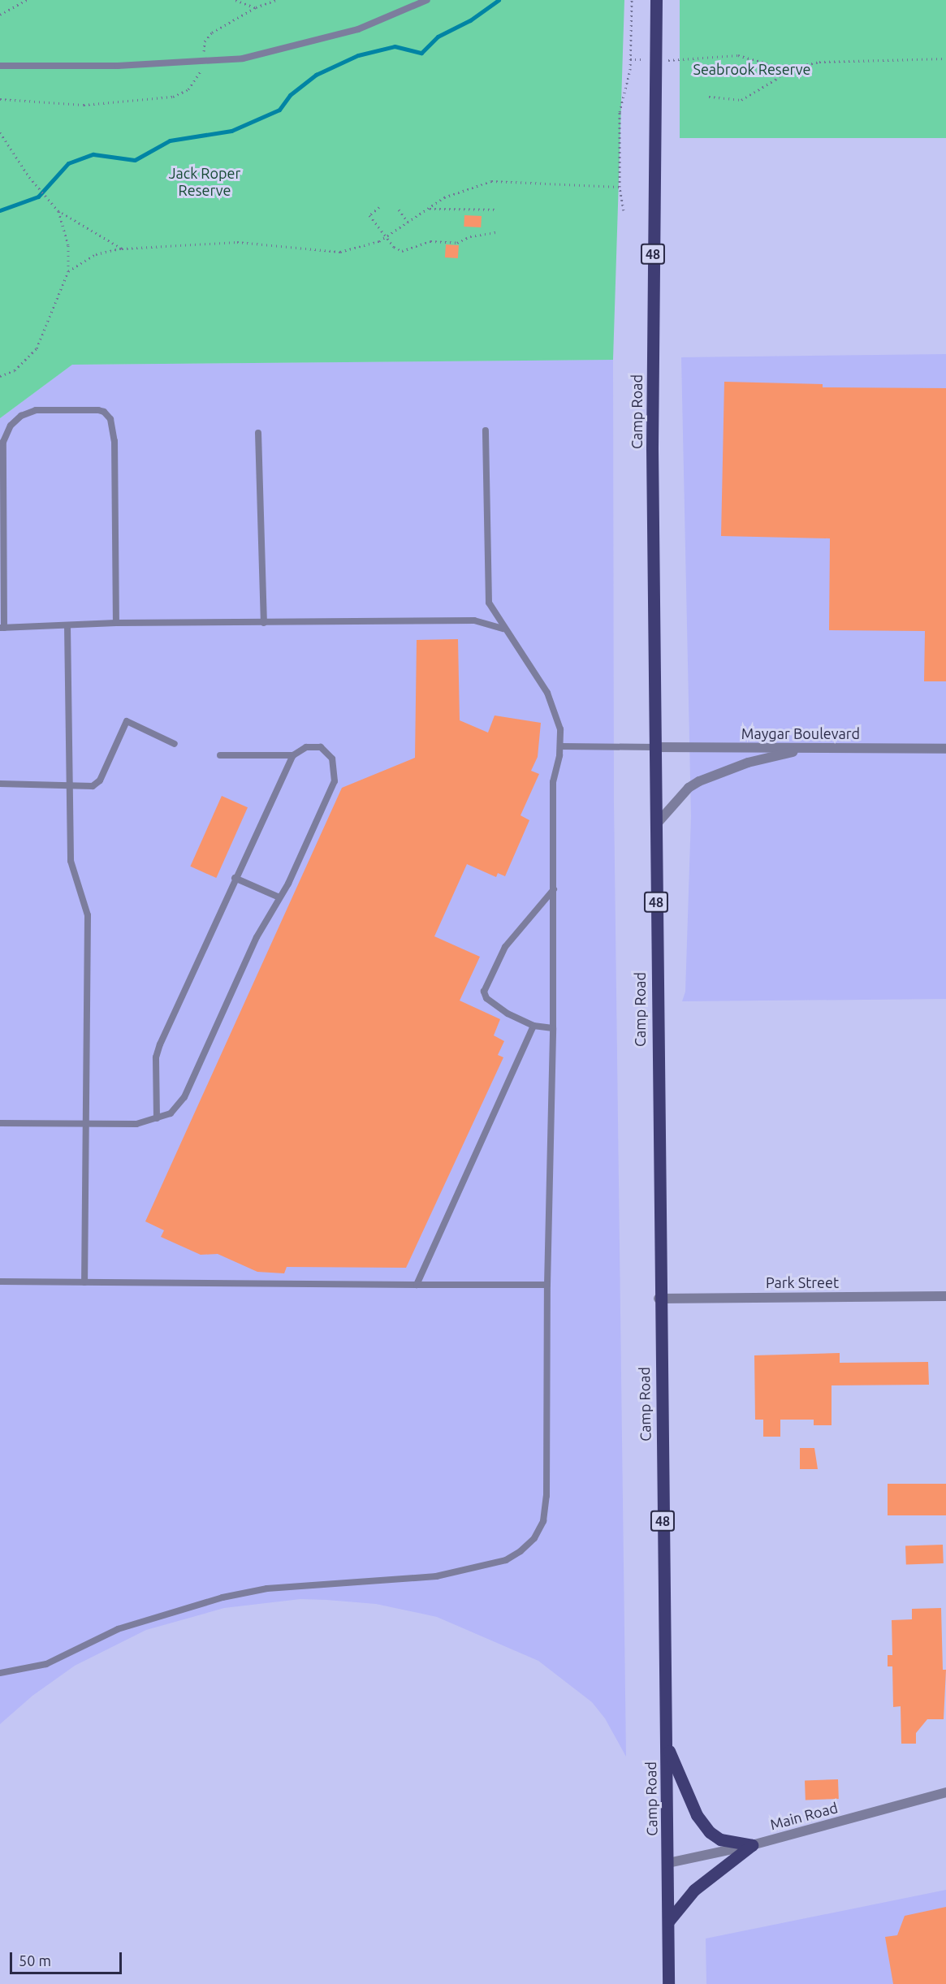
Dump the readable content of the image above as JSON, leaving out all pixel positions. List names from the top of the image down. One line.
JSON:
{"streets":{"main road":["48","Camp Road"],"street":["Maygar Boulevard","Park Street","Main Road"]},"crossings":[["Camp Road","Maygar Boulevard"],["Camp Road","Park Street"],["Camp Road","Main Road"]],"parks":["Seabrook Reserve","Jack Roper Reserve"],"scale_bar":"50 m"}
